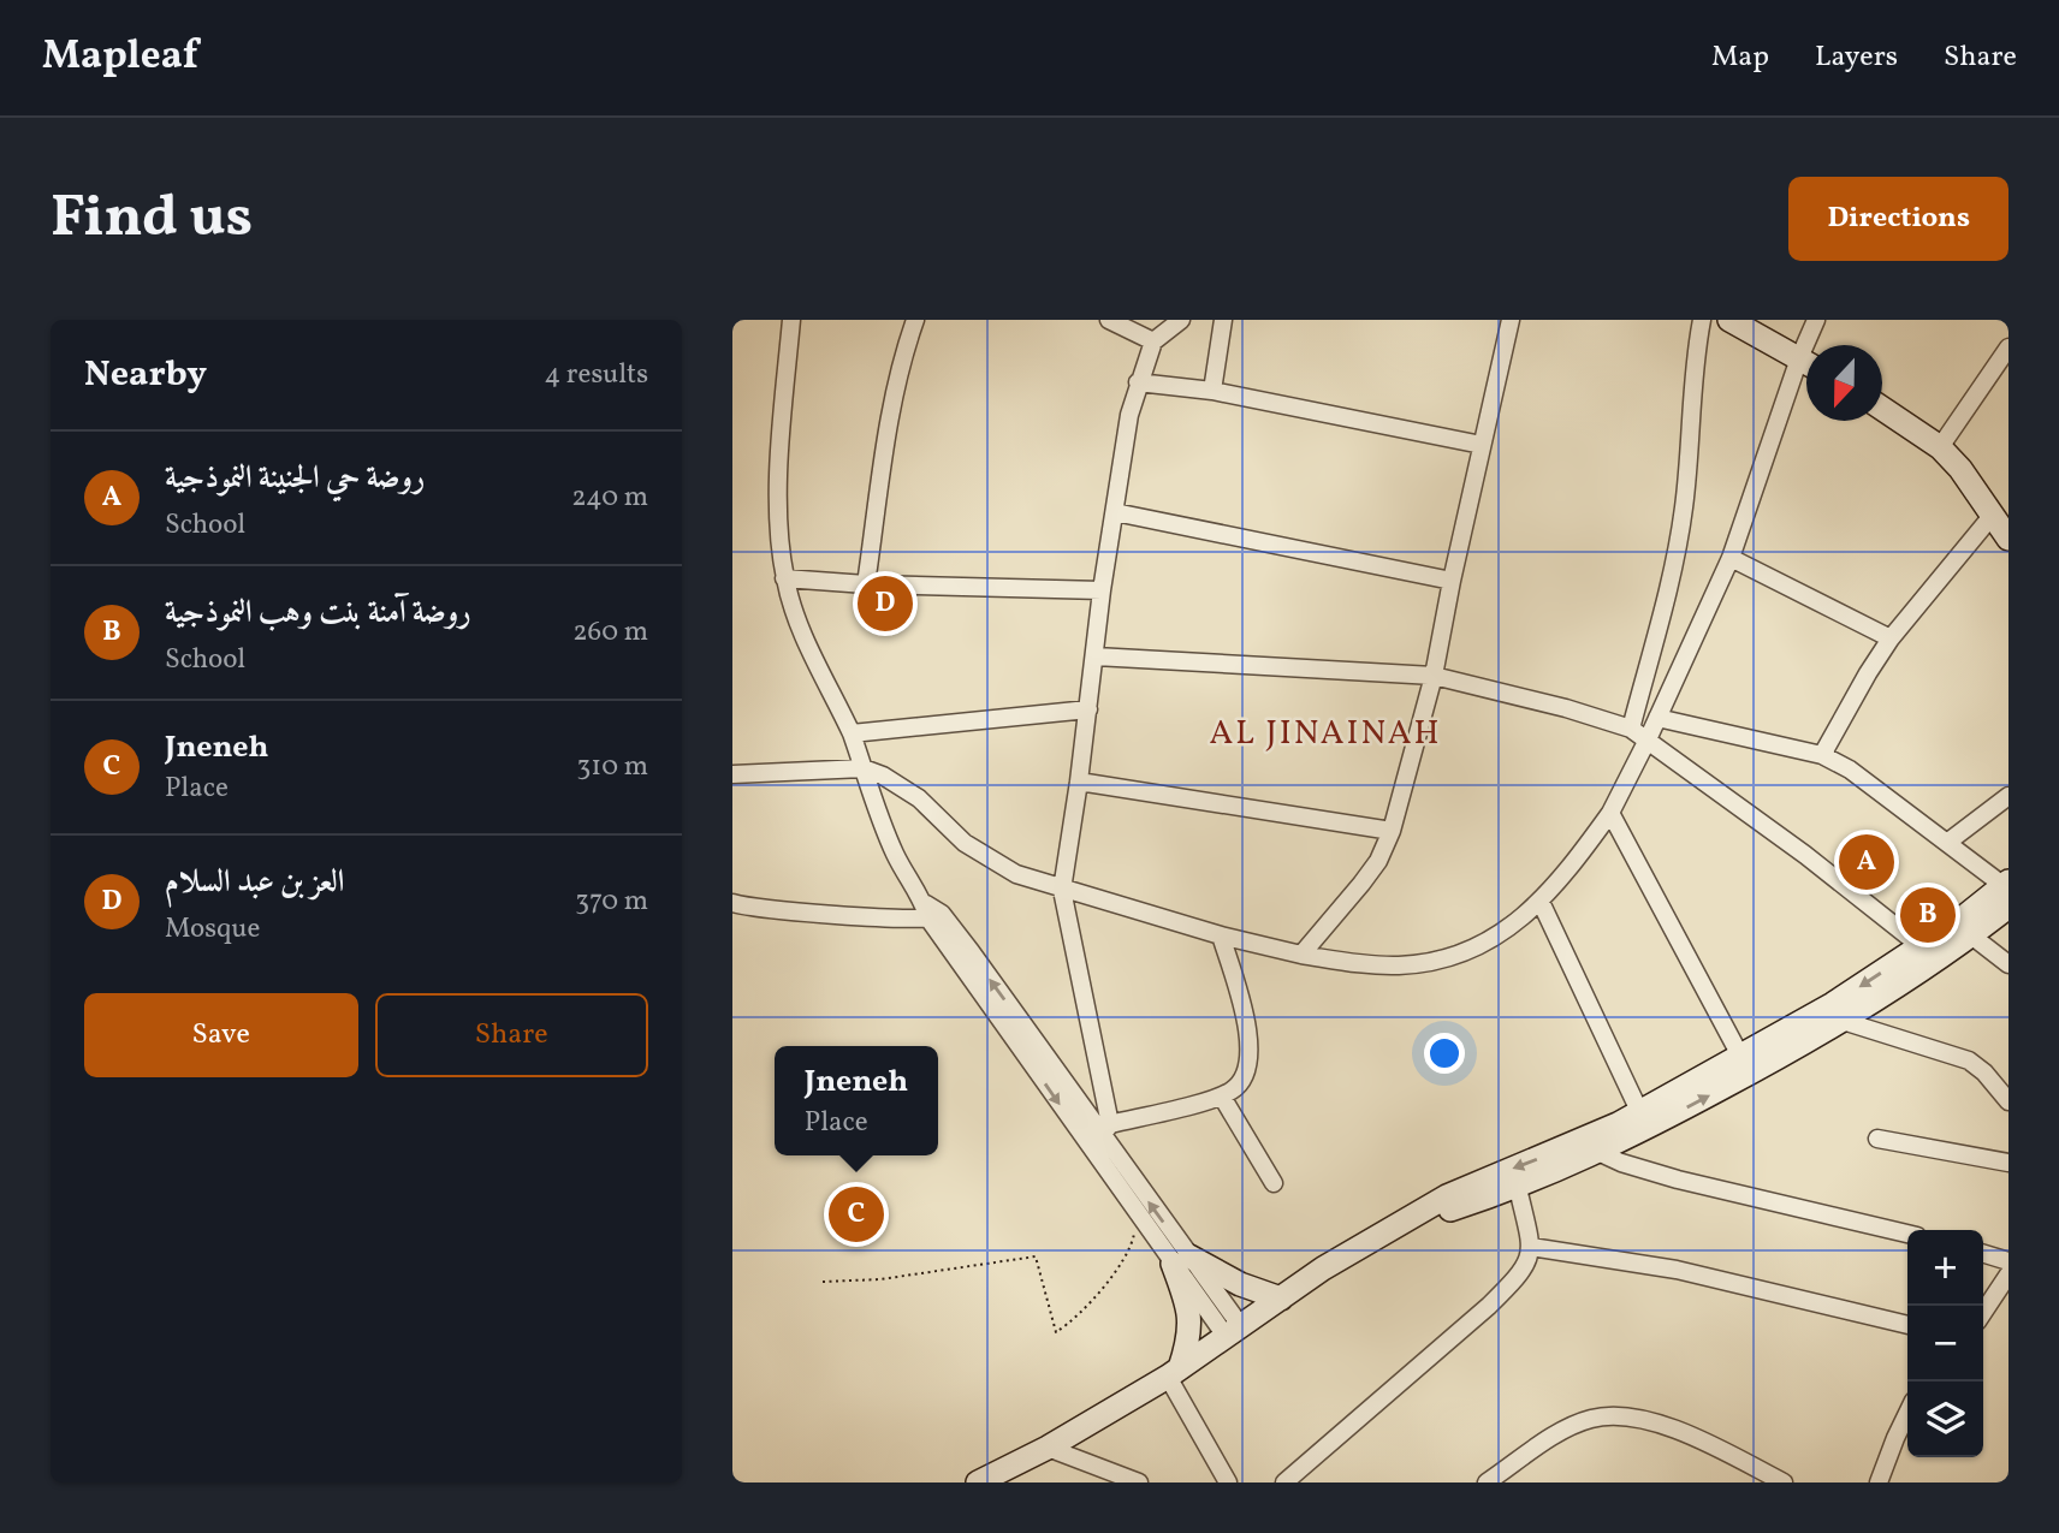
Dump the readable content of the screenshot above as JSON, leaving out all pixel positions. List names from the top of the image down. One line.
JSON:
{"districts":["AL JINAINAH"],"north":"bottom","page":{"header":"Mapleaf","nav":["Map","Layers","Share"],"buttons":["Directions",["Save","Share"]],"title":"Find us","heading":["Nearby","4 results"],"list":[{"mark":"A","name":"روضة حي الجنينة النموذجية","note":"School","value":"240 m"},{"mark":"B","name":"روضة آمنة بنت وهب النموذجية","note":"School","value":"260 m"},{"mark":"C","name":"Jneneh","note":"Place","value":"310 m"},{"mark":"D","name":"العز بن عبد السلام","note":"Mosque","value":"370 m"}],"pins":["D","A","B","C"],"popup":["Jneneh","Place"],"map_buttons":["+","−"]}}
